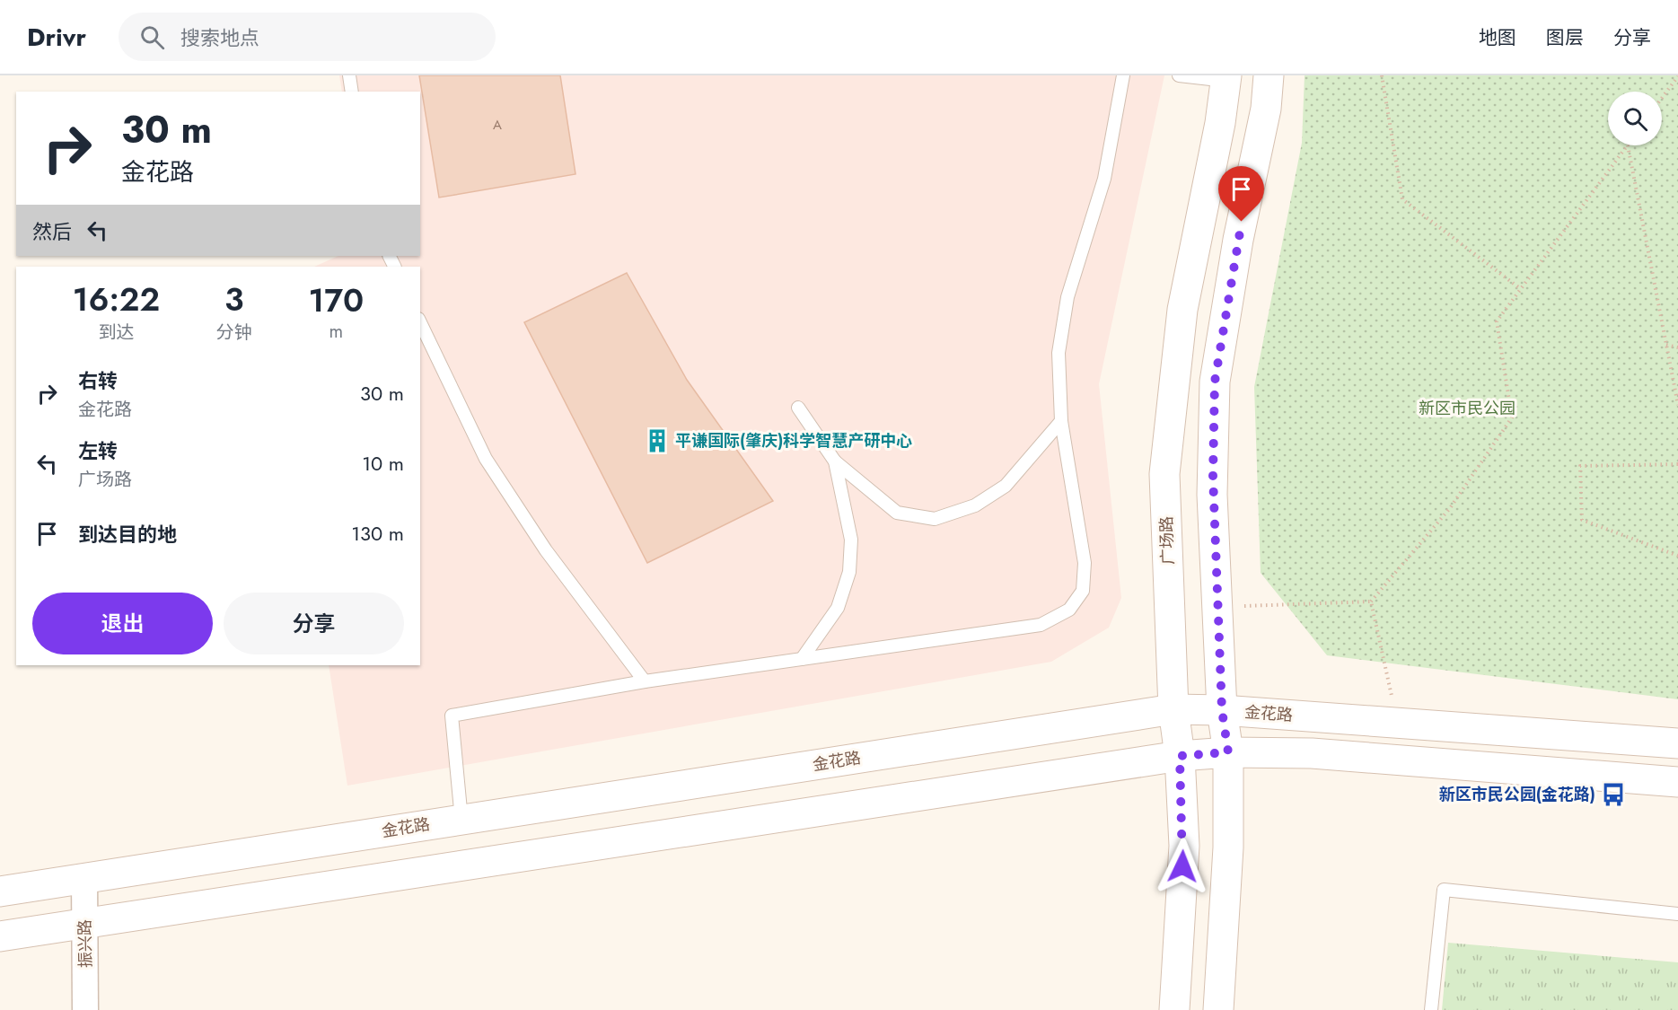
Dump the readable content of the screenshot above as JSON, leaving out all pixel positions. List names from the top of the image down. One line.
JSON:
{"streets":{"street":["广场路","金花路","振兴路"]},"crossings":[["广场路","金花路"],["金花路","振兴路"]],"parks":["新区市民公园"],"places":{"building":["平谦国际(肇庆)科学智慧产研中心"],"bus stop":["新区市民公园(金花路)"]},"house_numbers":["A"],"page":{"header":"Drivr","search":"搜索地点","nav":["地图","图层","分享"],"turn":["30 m","金花路"],"then":"然后","eta":["16:22","到达","3","分钟","170","m"],"list":[{"name":"右转","note":"金花路","value":"30 m"},{"name":"左转","note":"广场路","value":"10 m"},{"name":"到达目的地","value":"130 m"}],"buttons":["退出","分享"]}}
